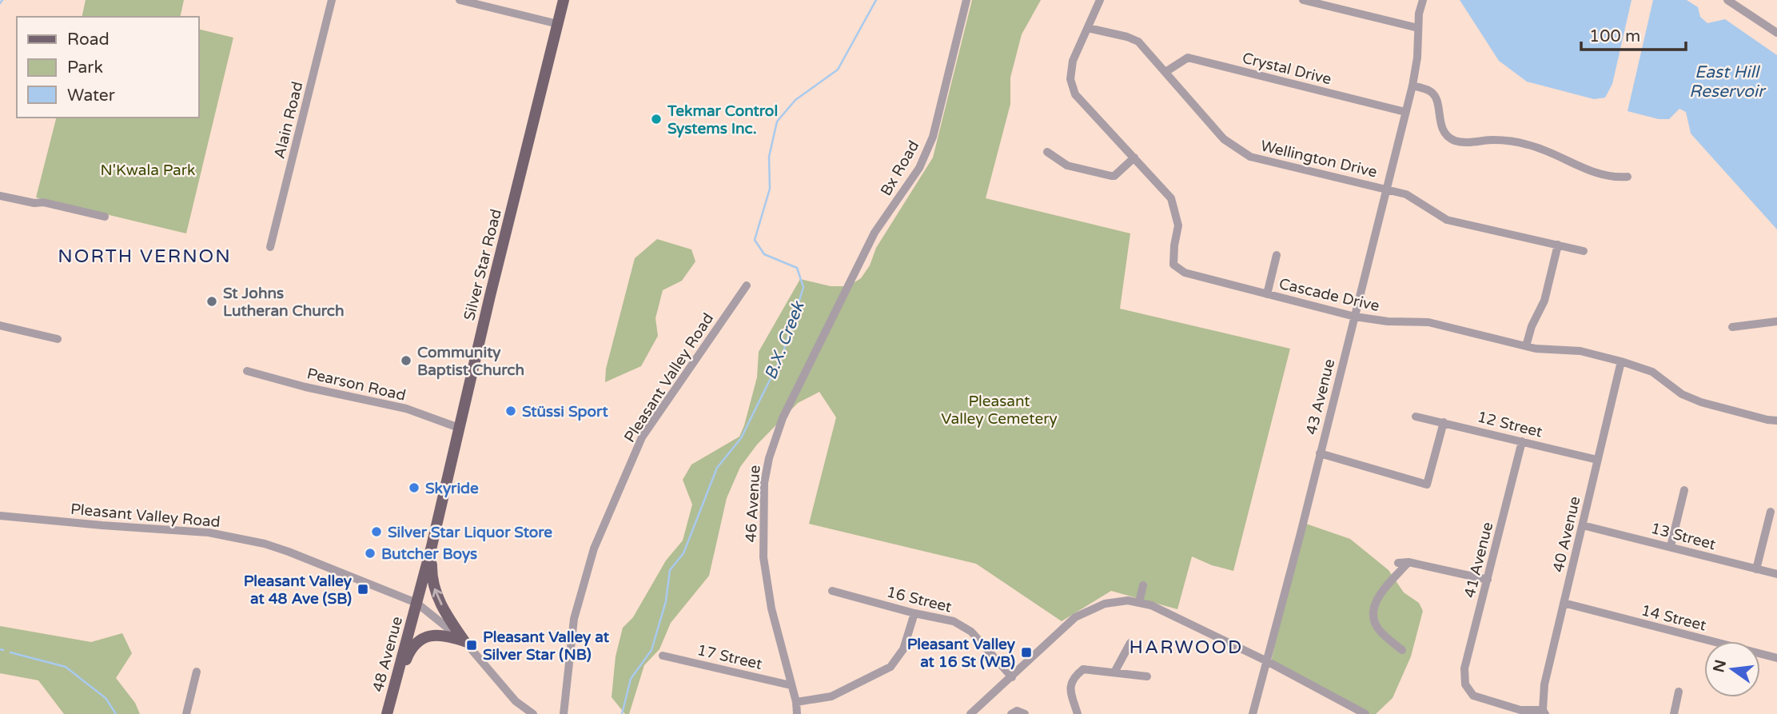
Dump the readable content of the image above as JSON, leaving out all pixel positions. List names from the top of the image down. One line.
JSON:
{"streets":{"main road":["Silver Star Road","48 Avenue"],"street":["Crystal Drive","Alain Road","Wellington Drive","Bx Road","Cascade Drive","Pleasant Valley Road","Pearson Road","43 Avenue","12 Street","46 Avenue","40 Avenue","13 Street","41 Avenue","16 Street","14 Street","17 Street"]},"crossings":[["Crystal Drive","Wellington Drive"],["Crystal Drive","43 Avenue"],["Wellington Drive","Cascade Drive"],["Wellington Drive","43 Avenue"],["Bx Road","46 Avenue"],["Silver Star Road","Pleasant Valley Road"],["Silver Star Road","Pearson Road"],["Silver Star Road","48 Avenue"],["Cascade Drive","43 Avenue"],["Cascade Drive","40 Avenue"],["Pleasant Valley Road","48 Avenue"],["12 Street","40 Avenue"],["12 Street","41 Avenue"],["46 Avenue","17 Street"],["40 Avenue","13 Street"],["40 Avenue","41 Avenue"],["40 Avenue","14 Street"]],"districts":["NORTH VERNON","HARWOOD"],"water":["East Hill Reservoir","B.X. Creek"],"parks":["N'Kwala Park","Pleasant Valley Cemetery"],"places":{"other":["Tekmar Control Systems Inc.","St Johns Lutheran Church","Community Baptist Church","Stüssi Sport","Skyride","Silver Star Liquor Store","Butcher Boys"],"transit":["Pleasant Valley at 48 Ave (SB)","Pleasant Valley at Silver Star (NB)","Pleasant Valley at 16 St (WB)"]},"legend":["Road","Park","Water"],"scale_bar":"100 m","north":"left"}
